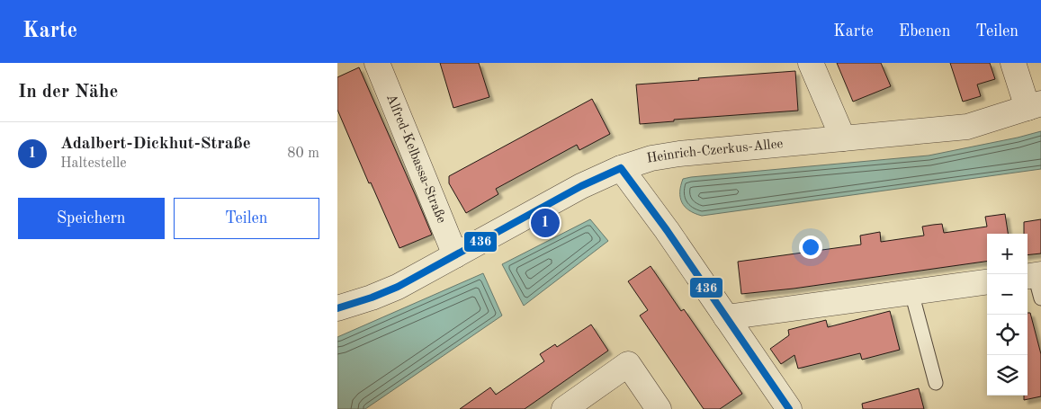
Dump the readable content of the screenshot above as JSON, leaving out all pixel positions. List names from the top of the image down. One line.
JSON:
{"streets":{"street":["Heinrich-Czerkus-Allee","Alfred-Kelbassa-Straße"]},"crossings":[["Heinrich-Czerkus-Allee","Alfred-Kelbassa-Straße"]],"lines":["transit line 436"],"page":{"header":"Karte","nav":["Karte","Ebenen","Teilen"],"heading":"In der Nähe","list":[{"mark":"1","name":"Adalbert-Dickhut-Straße","note":"Haltestelle","value":"80 m"}],"buttons":["Speichern","Teilen"],"pins":"1","map_buttons":["+","−"]}}
